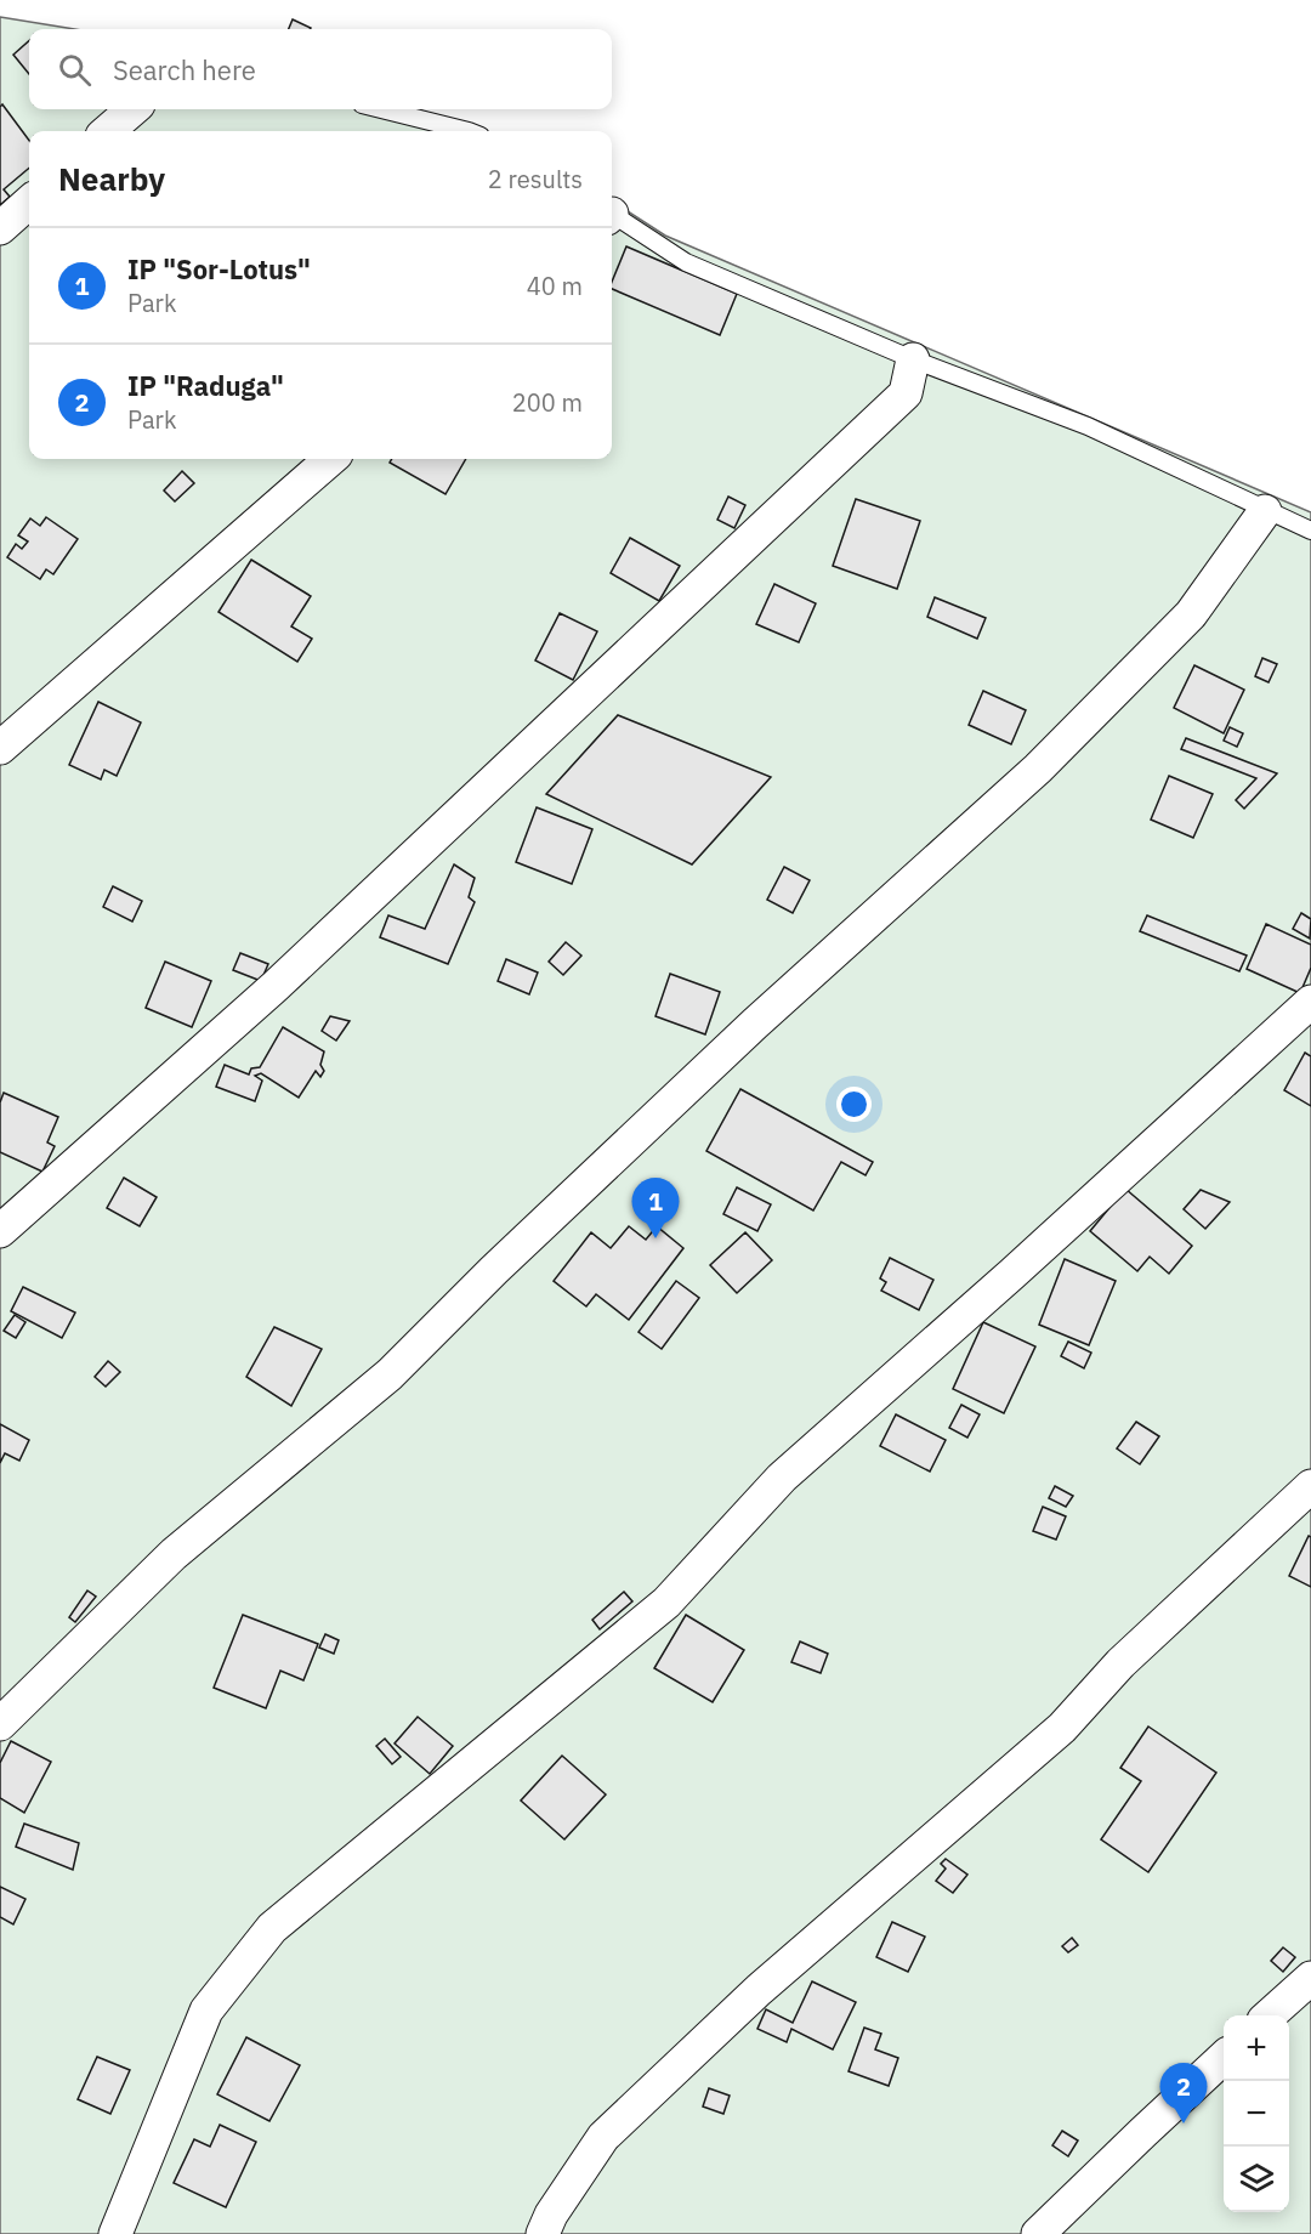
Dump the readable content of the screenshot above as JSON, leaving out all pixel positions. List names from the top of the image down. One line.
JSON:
{"page":{"search":"Search here","heading":["Nearby","2 results"],"list":[{"mark":"1","name":"IP \"Sor-Lotus\"","note":"Park","value":"40 m"},{"mark":"2","name":"IP \"Raduga\"","note":"Park","value":"200 m"}],"pins":["1","2"],"map_buttons":["+","−"]}}
